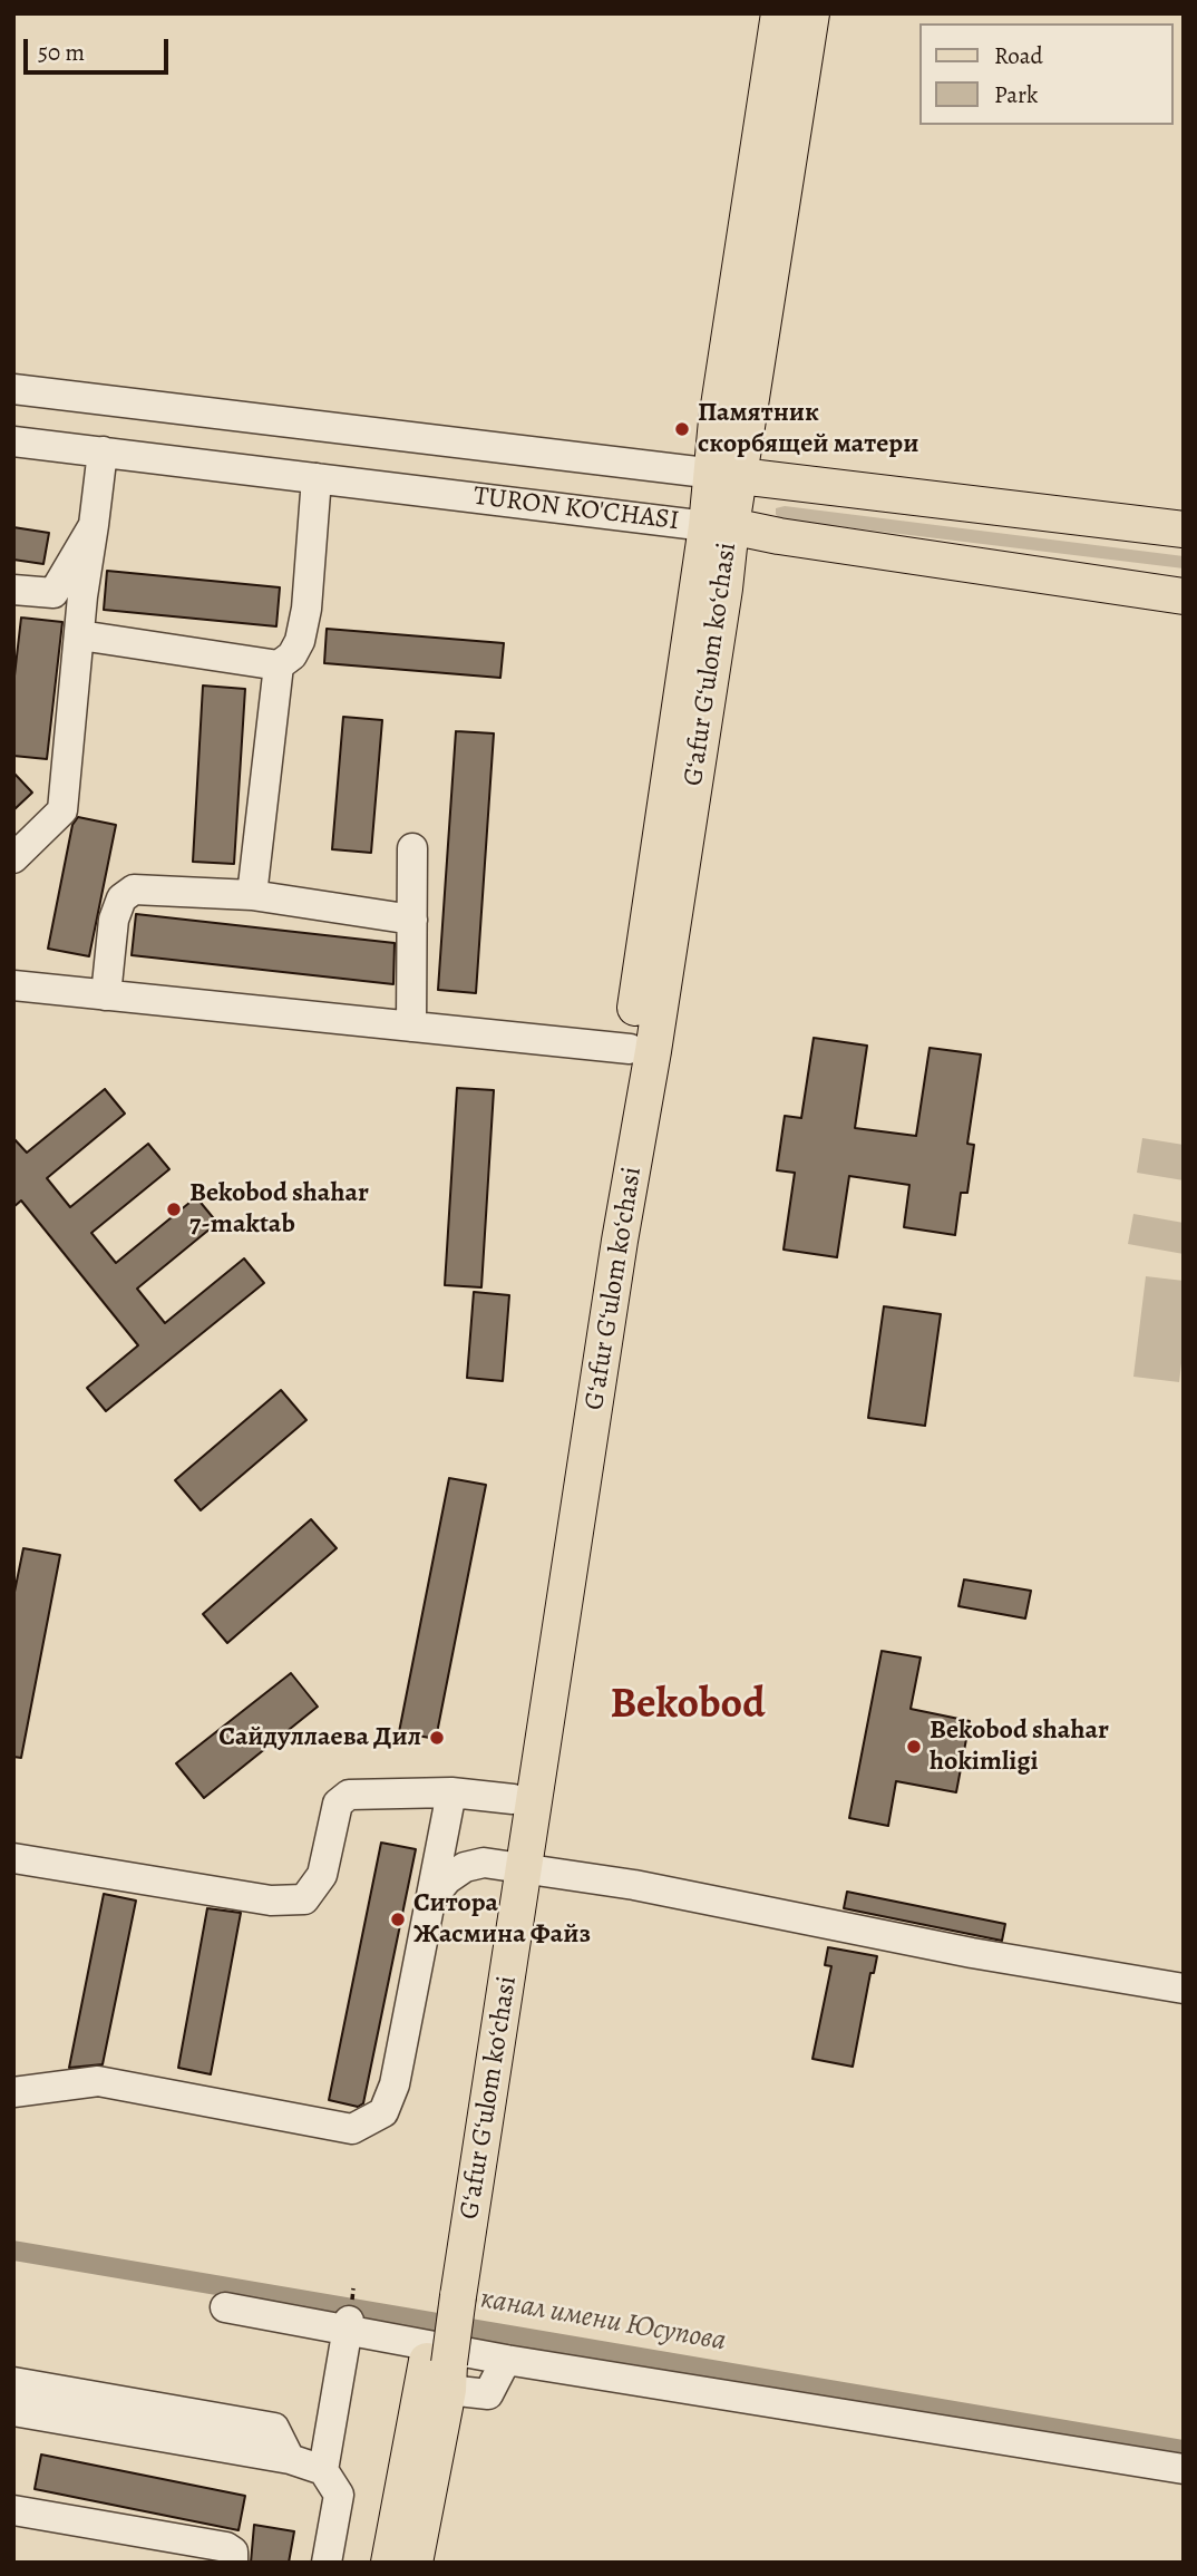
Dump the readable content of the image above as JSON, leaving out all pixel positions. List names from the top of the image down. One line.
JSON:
{"streets":{"main road":["TURON KO'CHASI","Gʻafur Gʻulom koʻchasi"]},"crossings":[["TURON KO'CHASI","Gʻafur Gʻulom koʻchasi"]],"districts":["Bekobod"],"water":["канал имени Юсупова"],"places":["Памятник скорбящей матери","Bekobod shahar 7-maktab","Сайдуллаева Дил","Bekobod shahar hokimligi","Ситора Жасмина Файз"],"legend":["Road","Park"],"scale_bar":"50 m"}
